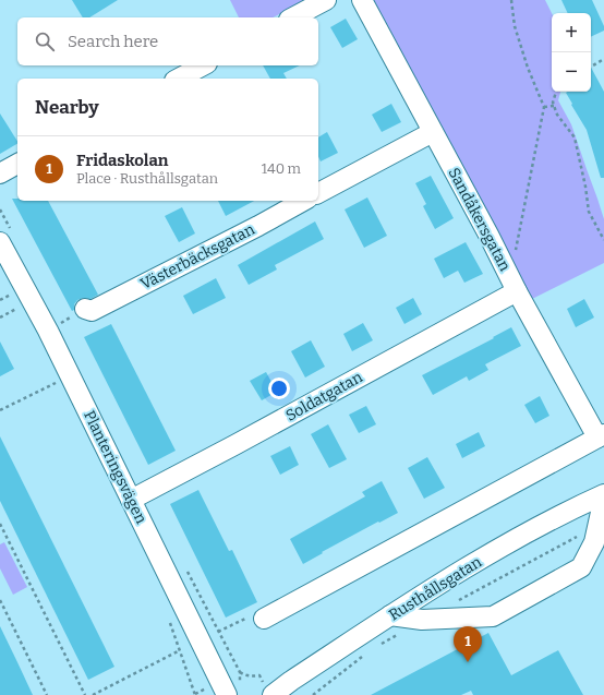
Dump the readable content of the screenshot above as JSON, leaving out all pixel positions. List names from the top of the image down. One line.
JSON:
{"streets":{"street":["Sandåkersgatan","Västerbäcksgatan","Soldatgatan","Planteringsvägen","Rusthållsgatan"]},"crossings":[["Sandåkersgatan","Soldatgatan"],["Soldatgatan","Planteringsvägen"]],"page":{"map_buttons":["+","−"],"search":"Search here","heading":"Nearby","list":[{"mark":"1","name":"Fridaskolan","note":"Place · Rusthållsgatan","value":"140 m"}],"pins":"1"}}
